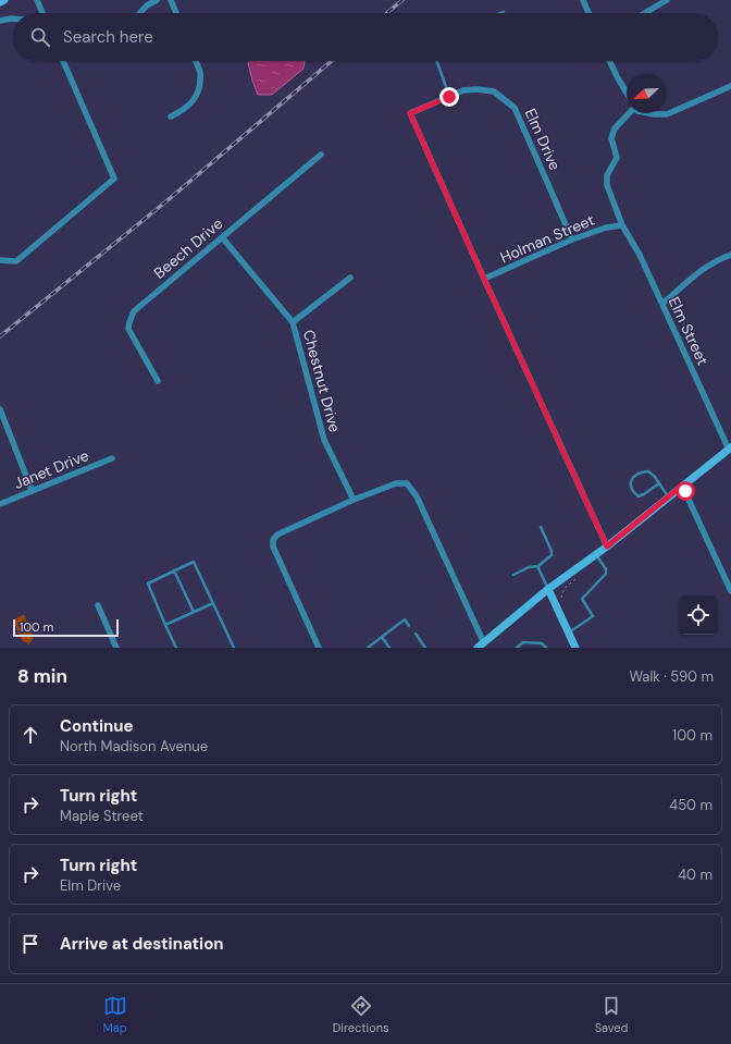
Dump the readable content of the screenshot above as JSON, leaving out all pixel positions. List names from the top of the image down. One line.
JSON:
{"streets":{"street":["Elm Drive","Holman Street","Beech Drive","Elm Street","Chestnut Drive","Janet Drive"]},"crossings":[["Elm Drive","Holman Street"],["Holman Street","Elm Street"],["Beech Drive","Chestnut Drive"]],"scale_bar":"100 m","north":"bottom left","page":{"search":"Search here","scale":"100 m","heading":["8 min","Walk · 590 m"],"list":[["Continue","North Madison Avenue","100 m"],["Turn right","Maple Street","450 m"],["Turn right","Elm Drive","40 m"],"Arrive at destination"],"nav":["Map","Directions","Saved"]}}
